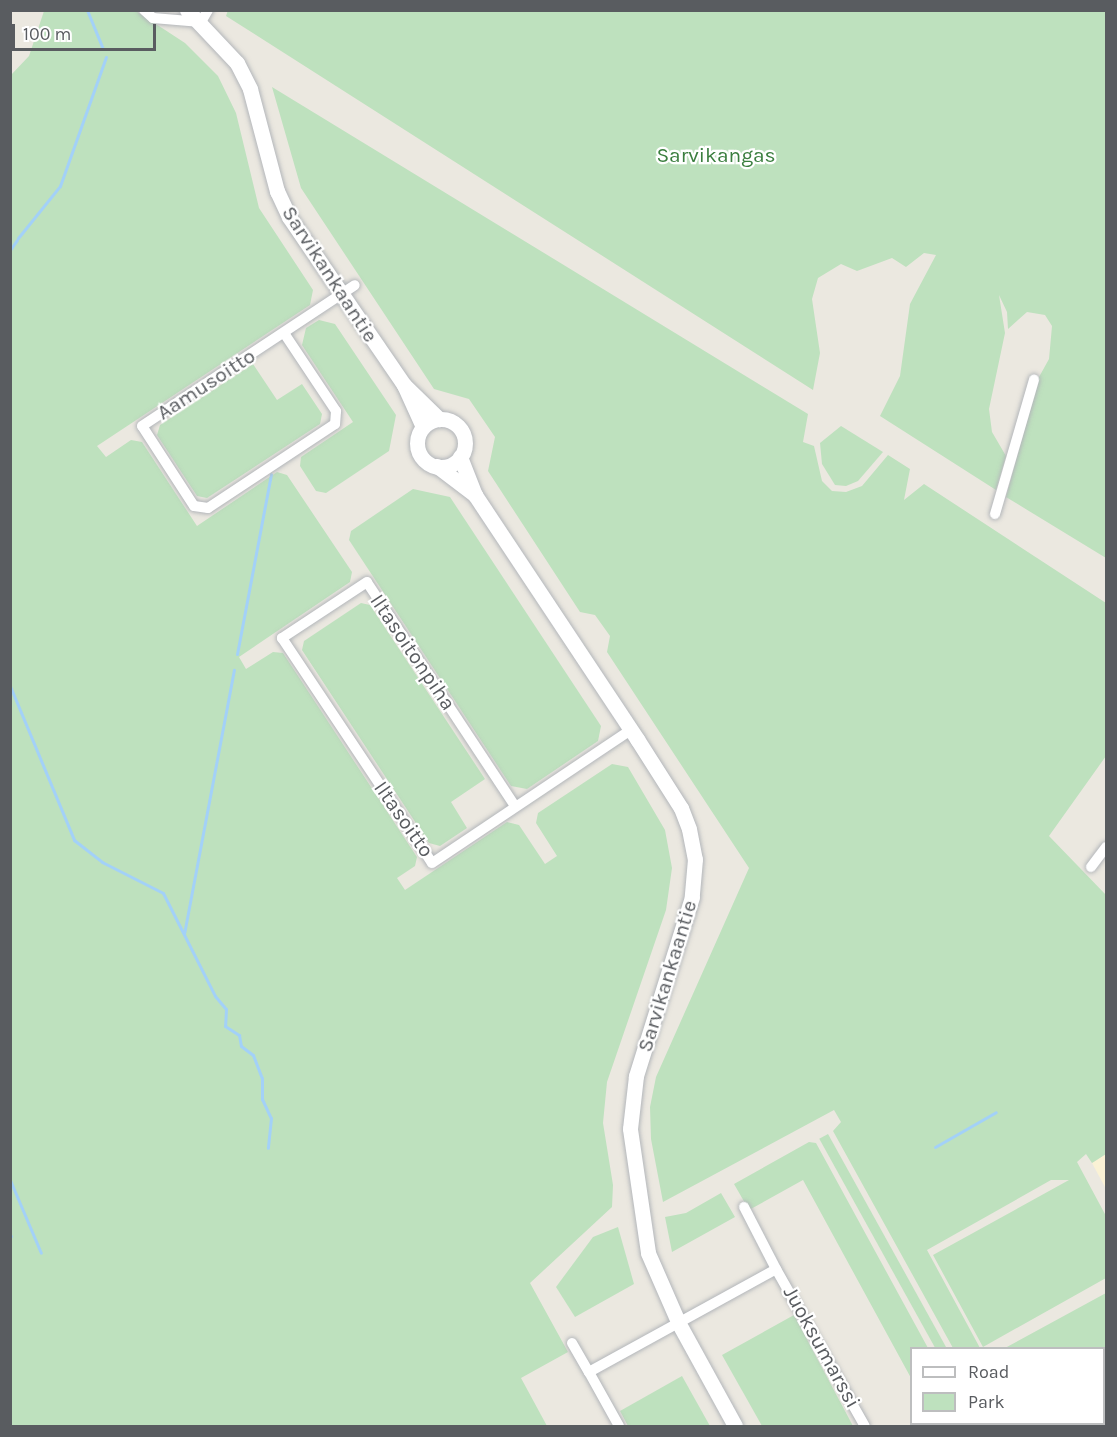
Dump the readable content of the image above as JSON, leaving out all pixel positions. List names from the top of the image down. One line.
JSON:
{"streets":{"street":["Sarvikankaantie","Aamusoitto","Iltasoitonpiha","Iltasoitto","Juoksumarssi"]},"crossings":[["Sarvikankaantie","Aamusoitto"],["Sarvikankaantie","Iltasoitto"],["Sarvikankaantie","Juoksumarssi"],["Iltasoitonpiha","Iltasoitto"]],"parks":["Sarvikangas"],"legend":["Road","Park"],"scale_bar":"100 m"}
